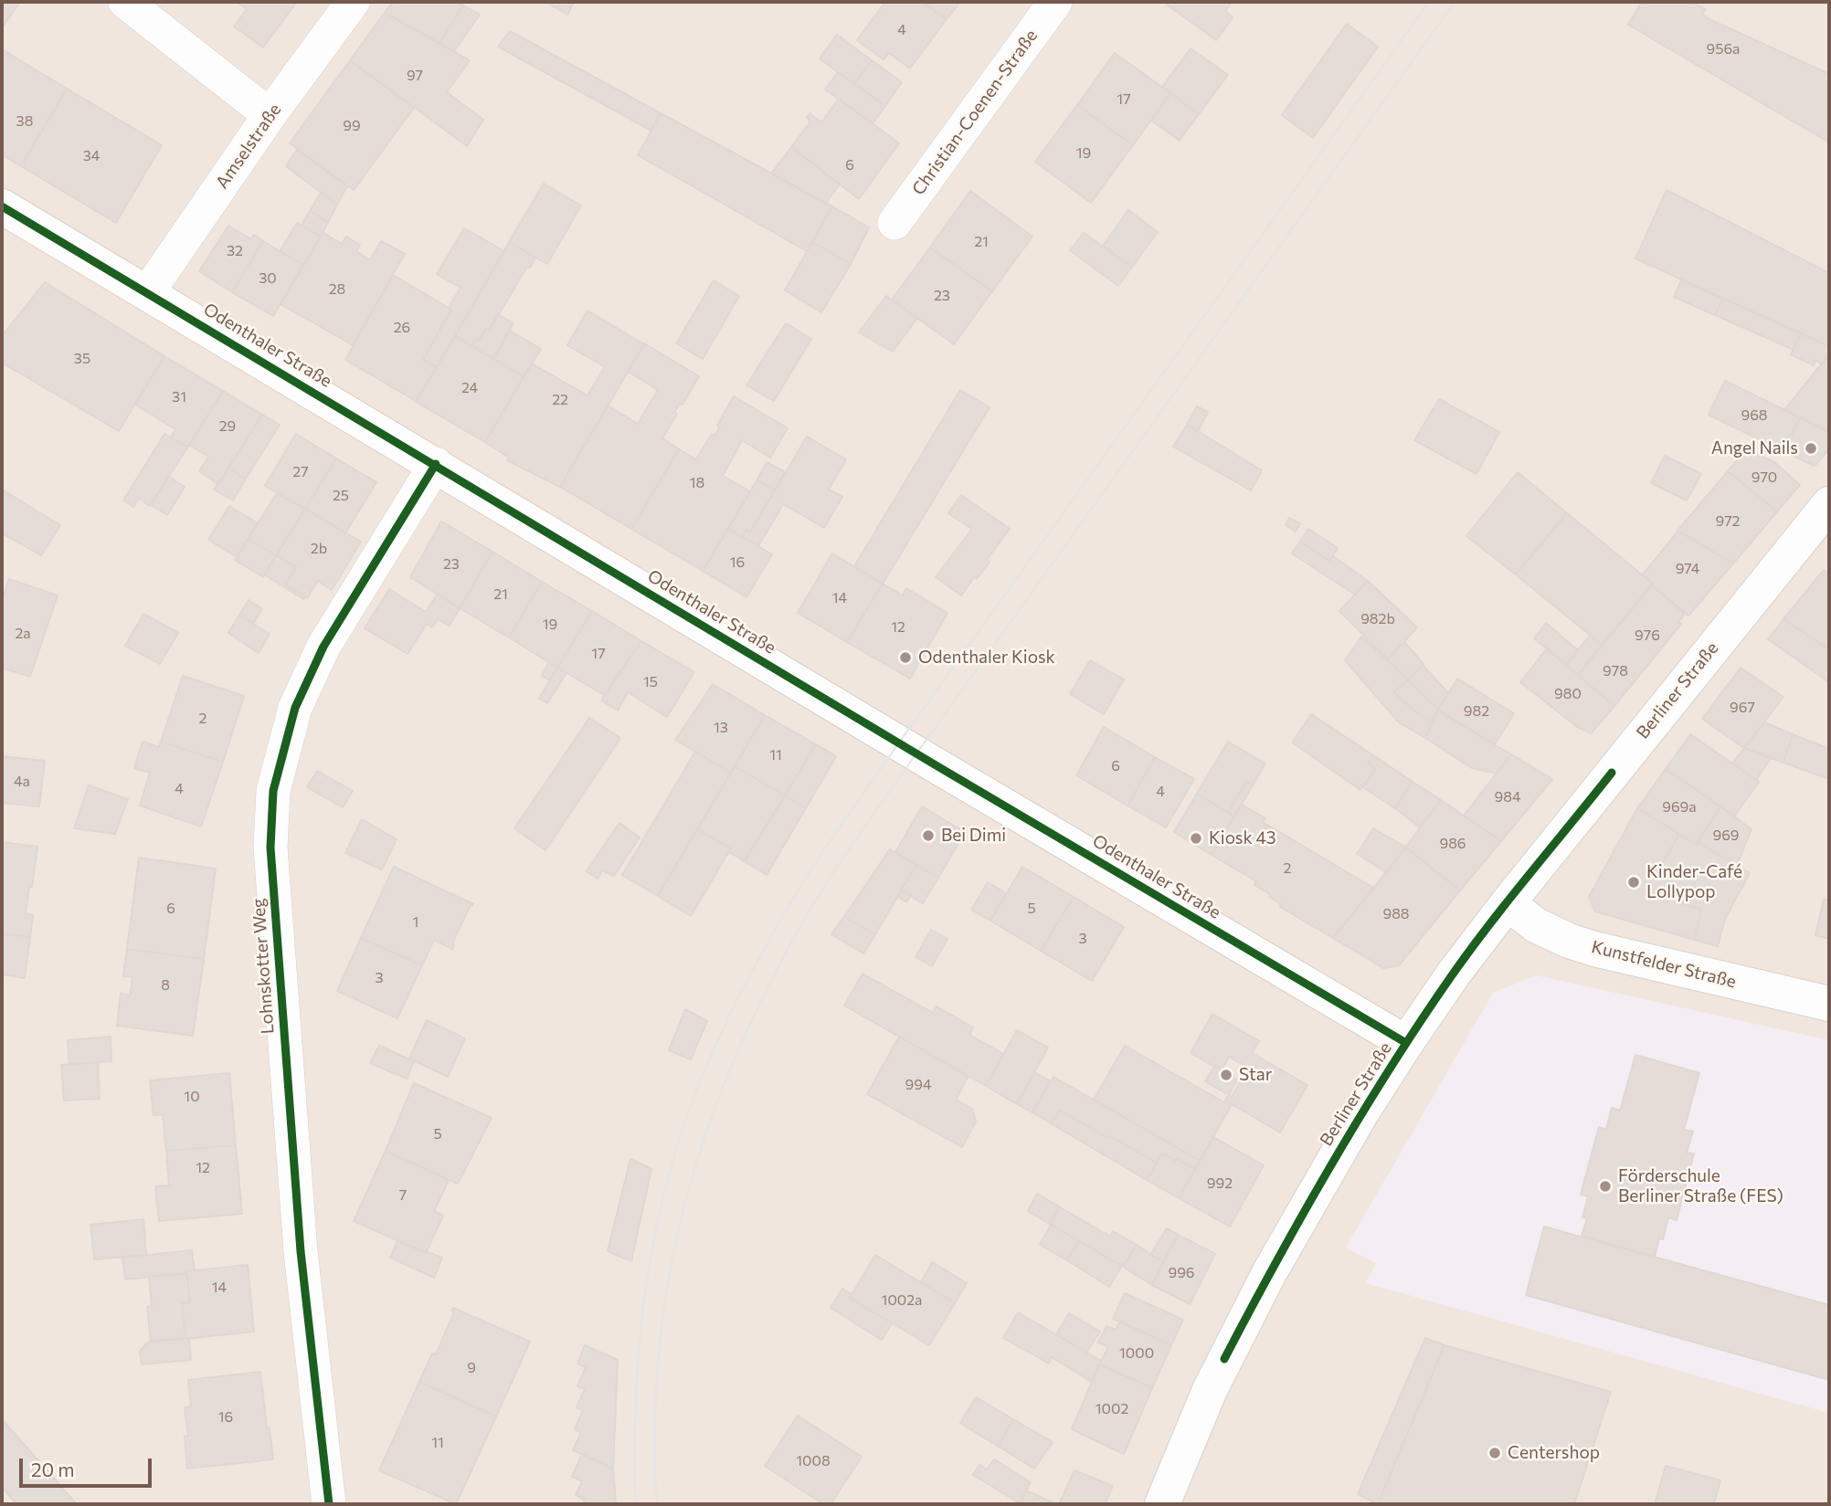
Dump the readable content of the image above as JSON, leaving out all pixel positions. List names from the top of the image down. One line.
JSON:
{"streets":{"main road":["Odenthaler Straße","Berliner Straße","Kunstfelder Straße"],"street":["Christian-Coenen-Straße","Amselstraße","Lohnskotter Weg"]},"crossings":[["Amselstraße","Odenthaler Straße"],["Odenthaler Straße","Berliner Straße"],["Odenthaler Straße","Lohnskotter Weg"],["Berliner Straße","Kunstfelder Straße"]],"places":["Angel Nails","Odenthaler Kiosk","Bei Dimi","Kiosk 43","Kinder-Café Lollypop","Star","Förderschule Berliner Straße (FES)","Centershop"],"house_numbers":["4","956a","97","17","38","99","19","34","6","21","32","30","28","23","26","35","24","31","22","968","29","27","970","18","25","972","2b","16","23","974","21","14","982b","19","12","2a","976","17","978","15","980","967","982","2","13","11","6","4a","4","4","984","969a","969","986","2","6","5","988","1","3","3","8","994","10","5","12","992","7","996","14","1002a","1000","9","1002","16","11","1008"],"scale_bar":"20 m"}
